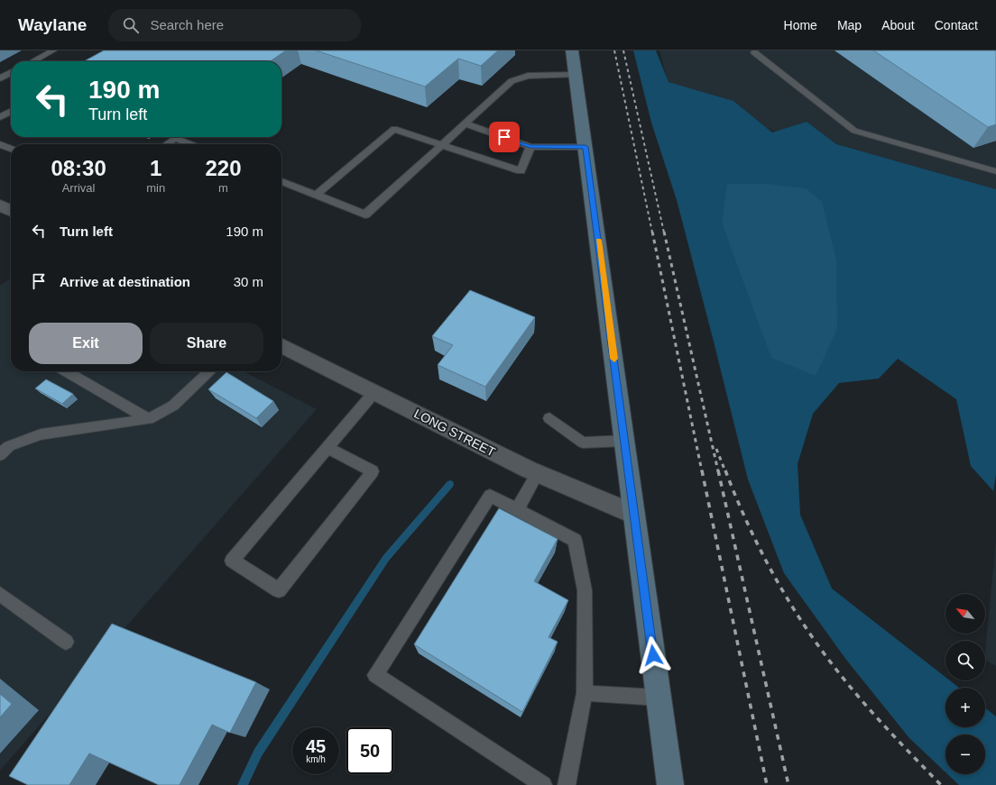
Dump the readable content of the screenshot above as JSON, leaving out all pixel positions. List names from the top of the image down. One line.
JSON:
{"streets":{"street":["LONG STREET"]},"north":"top left","page":{"header":"Waylane","search":"Search here","nav":["Home","Map","About","Contact"],"turn":["190 m","Turn left"],"eta":["08:30","Arrival","1","min","220","m"],"list":[{"name":"Turn left","value":"190 m"},{"name":"Arrive at destination","value":"30 m"}],"buttons":["Exit","Share"],"map_buttons":["+","−"],"speed":"45 km/h","limit":"50"}}
